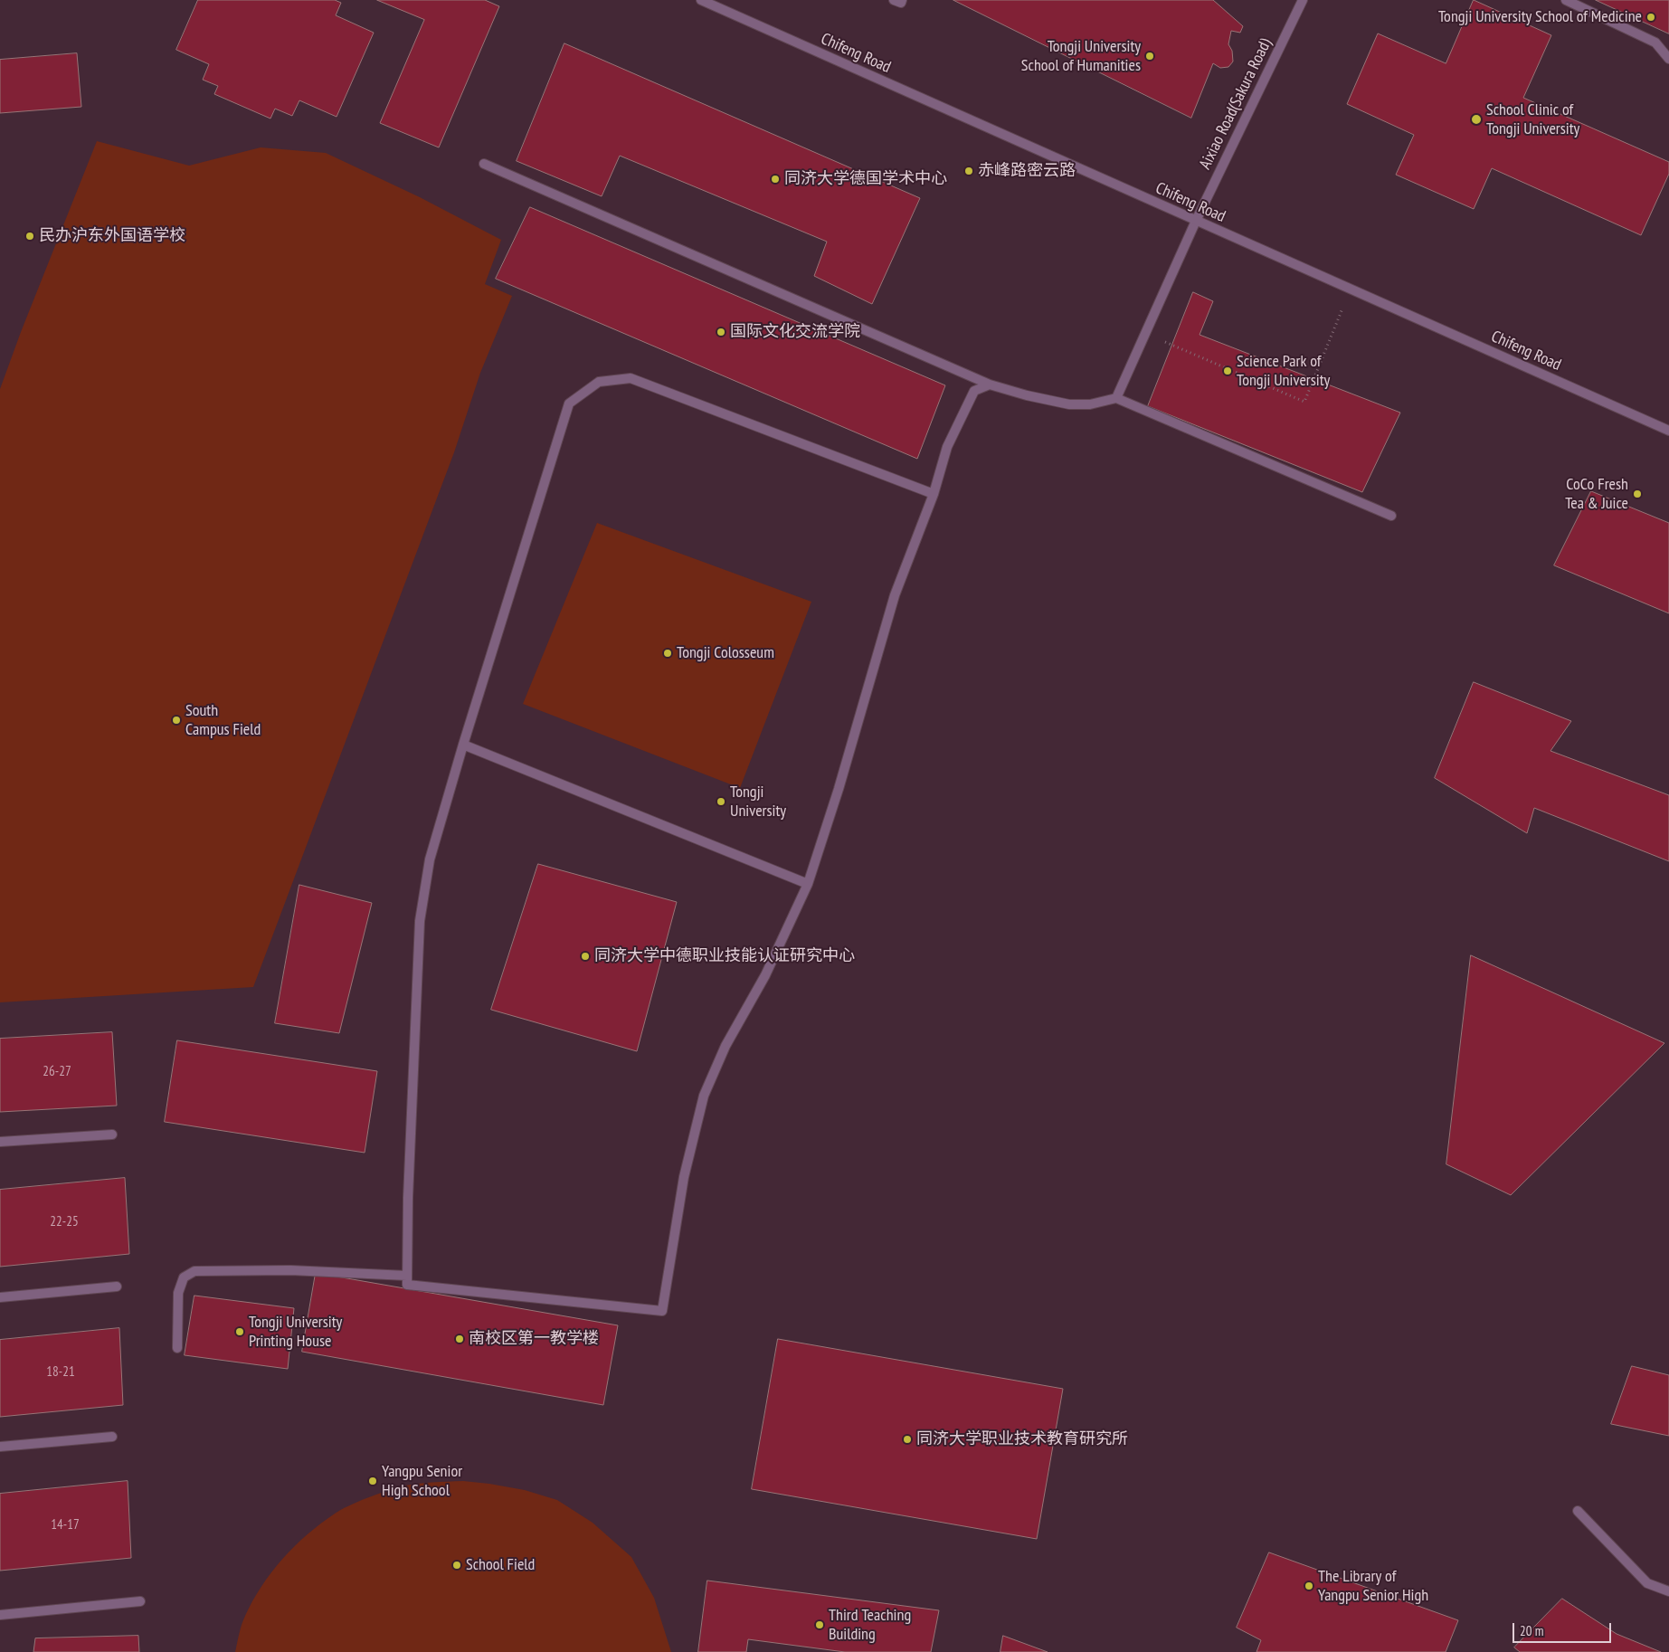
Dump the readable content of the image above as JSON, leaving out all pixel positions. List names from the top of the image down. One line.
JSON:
{"streets":{"street":["Chifeng Road","Aixiao Road(Sakura Road)"]},"crossings":[["Chifeng Road","Aixiao Road(Sakura Road)"]],"places":["Tongji University School of Medicine","Tongji University School of Humanities","School Clinic of Tongji University","赤峰路密云路","同济大学德国学术中心","民办沪东外国语学校","国际文化交流学院","Science Park of Tongji University","CoCo Fresh Tea & Juice","Tongji Colosseum","South Campus Field","Tongji University","同济大学中德职业技能认证研究中心","Tongji University Printing House","南校区第一教学楼","同济大学职业技术教育研究所","Yangpu Senior High School","School Field","The Library of Yangpu Senior High","Third Teaching Building"],"house_numbers":["26-27","22-25","18-21","14-17"],"scale_bar":"20 m"}
